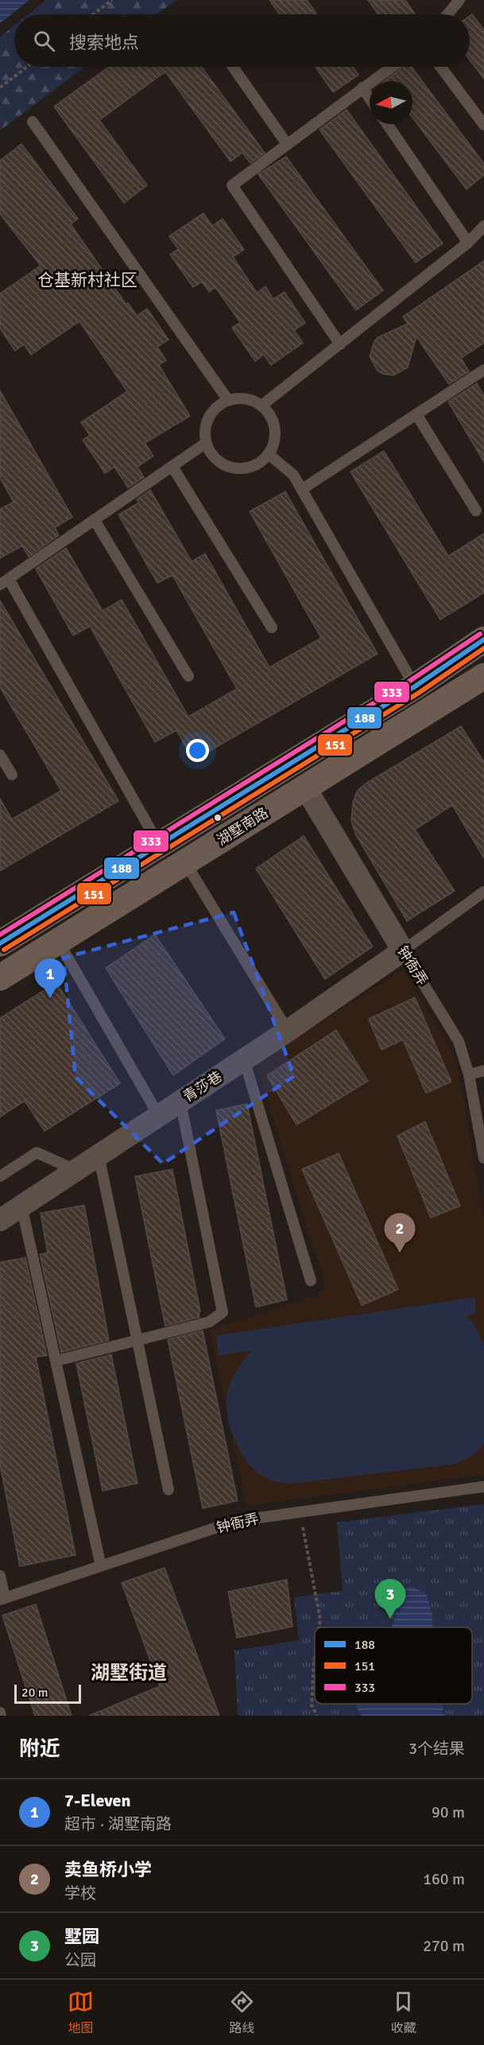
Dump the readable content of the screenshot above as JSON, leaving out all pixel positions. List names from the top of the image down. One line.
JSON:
{"streets":{"main road":["湖墅南路"],"street":["钟衙弄","青莎巷"]},"crossings":[["湖墅南路","钟衙弄"],["钟衙弄","青莎巷"]],"districts":["仓基新村社区","湖墅街道"],"lines":["transit line 333","transit line 188","transit line 151"],"legend":["188","151","333"],"scale_bar":"20 m","north":"left","page":{"search":"搜索地点","pins":["1","2","3"],"scale":"20 m","heading":["附近","3个结果"],"list":[{"mark":"1","name":"7-Eleven","note":"超市 · 湖墅南路","value":"90 m"},{"mark":"2","name":"卖鱼桥小学","note":"学校","value":"160 m"},{"mark":"3","name":"墅园","note":"公园","value":"270 m"}],"nav":["地图","路线","收藏"]}}
